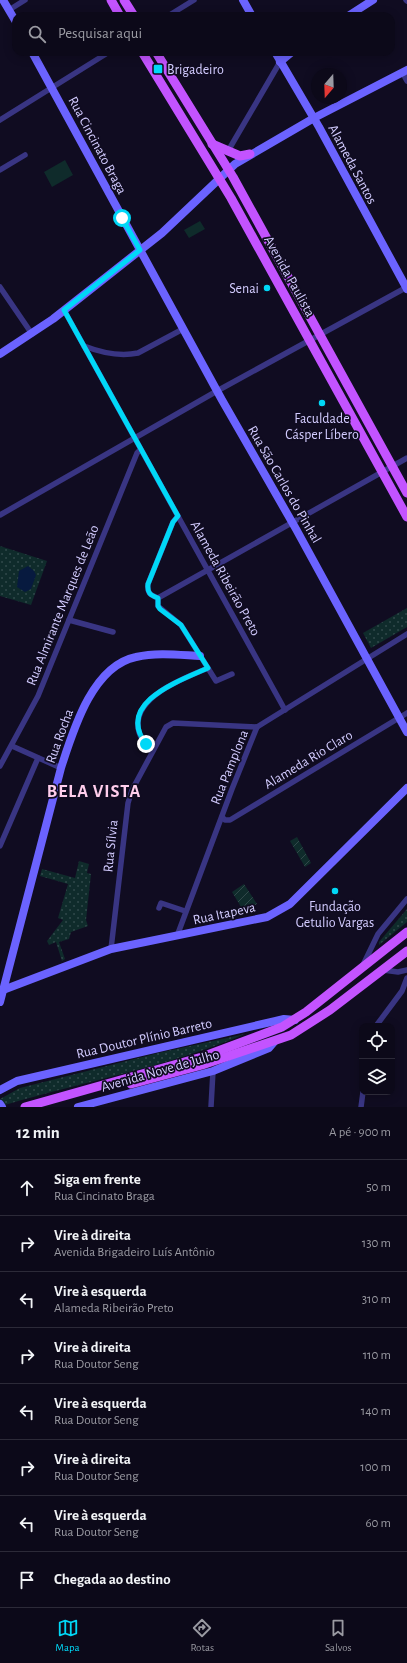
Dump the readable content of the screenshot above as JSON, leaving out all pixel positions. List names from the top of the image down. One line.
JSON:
{"streets":{"main road":["Avenida Paulista","Avenida Nove de Julho"],"street":["Rua Cincinato Braga","Alameda Santos","Rua São Carlos do Pinhal","Alameda Ribeirão Preto","Rua Almirante Marques de Leão","Rua Rocha","Alameda Rio Claro","Rua Pamplona","Rua Sílvia","Rua Itapeva","Rua Doutor Plínio Barreto"]},"crossings":[["Rua Cincinato Braga","Rua São Carlos do Pinhal"],["Rua São Carlos do Pinhal","Alameda Rio Claro"],["Rua São Carlos do Pinhal","Rua Pamplona"],["Alameda Ribeirão Preto","Rua Almirante Marques de Leão"],["Alameda Ribeirão Preto","Rua Pamplona"],["Rua Rocha","Rua Itapeva"],["Alameda Rio Claro","Rua Pamplona"],["Rua Pamplona","Rua Sílvia"],["Rua Pamplona","Rua Itapeva"],["Rua Sílvia","Rua Itapeva"]],"districts":["BELA VISTA"],"places":{"transit":["Brigadeiro"],"other":["Senai","Faculdade Cásper Líbero","Fundação Getulio Vargas"]},"north":"bottom","page":{"search":"Pesquisar aqui","heading":["12 min","A pé · 900 m"],"list":[["Siga em frente","Rua Cincinato Braga","50 m"],["Vire à direita","Avenida Brigadeiro Luís Antônio","130 m"],["Vire à esquerda","Alameda Ribeirão Preto","310 m"],["Vire à direita","Rua Doutor Seng","110 m"],["Vire à esquerda","Rua Doutor Seng","140 m"],["Vire à direita","Rua Doutor Seng","100 m"],["Vire à esquerda","Rua Doutor Seng","60 m"],"Chegada ao destino"],"nav":["Mapa","Rotas","Salvos"]}}
